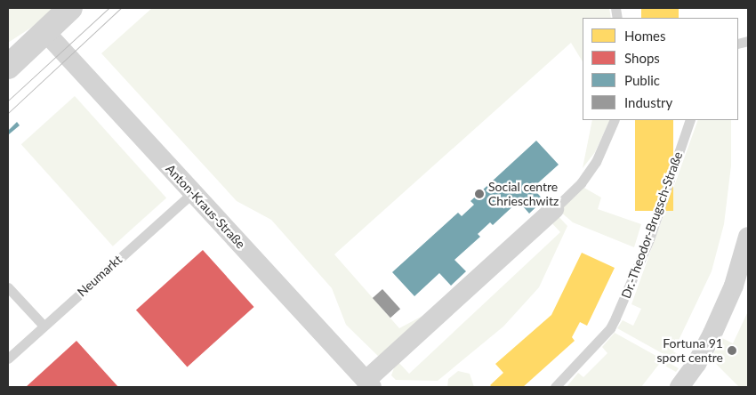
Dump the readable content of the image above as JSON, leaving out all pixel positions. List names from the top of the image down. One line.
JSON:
{"streets":{"street":["Anton-Kraus-Straße"],"lane":["Dr.-Theodor-Brugsch-Straße","Neumarkt"]},"crossings":[["Anton-Kraus-Straße","Neumarkt"]],"places":["Social centre Chrieschwitz","Fortuna 91 sport centre"],"legend":["Homes","Shops","Public","Industry"]}
